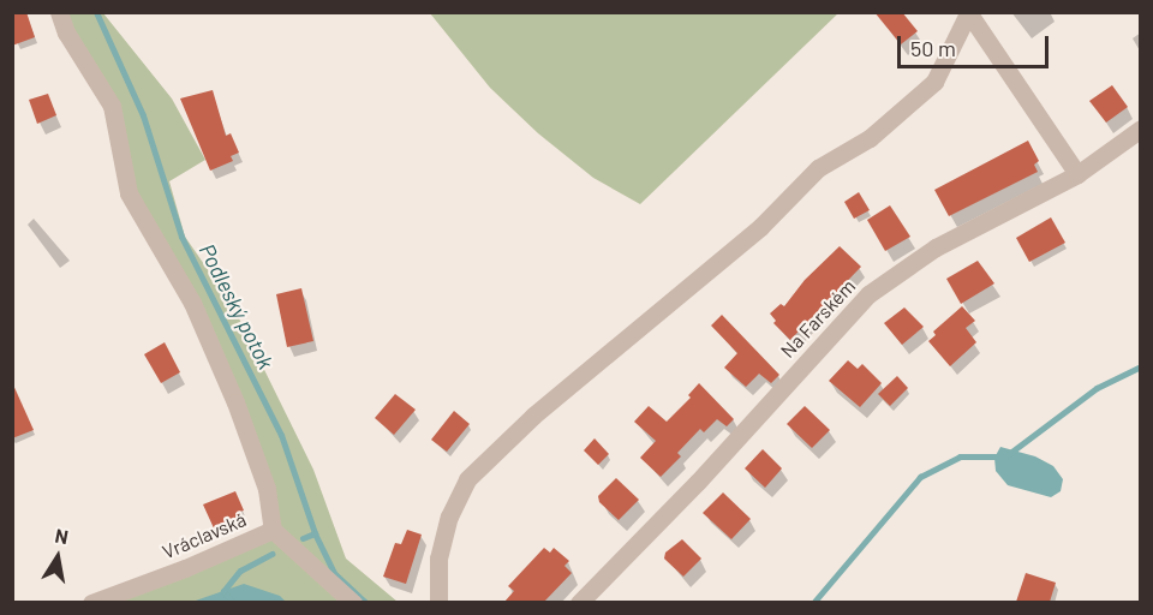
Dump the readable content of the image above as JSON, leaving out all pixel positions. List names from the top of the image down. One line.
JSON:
{"streets":{"street":["Na Farském","Vráclavská"]},"water":["Podleský potok"],"scale_bar":"50 m","north":"top"}
